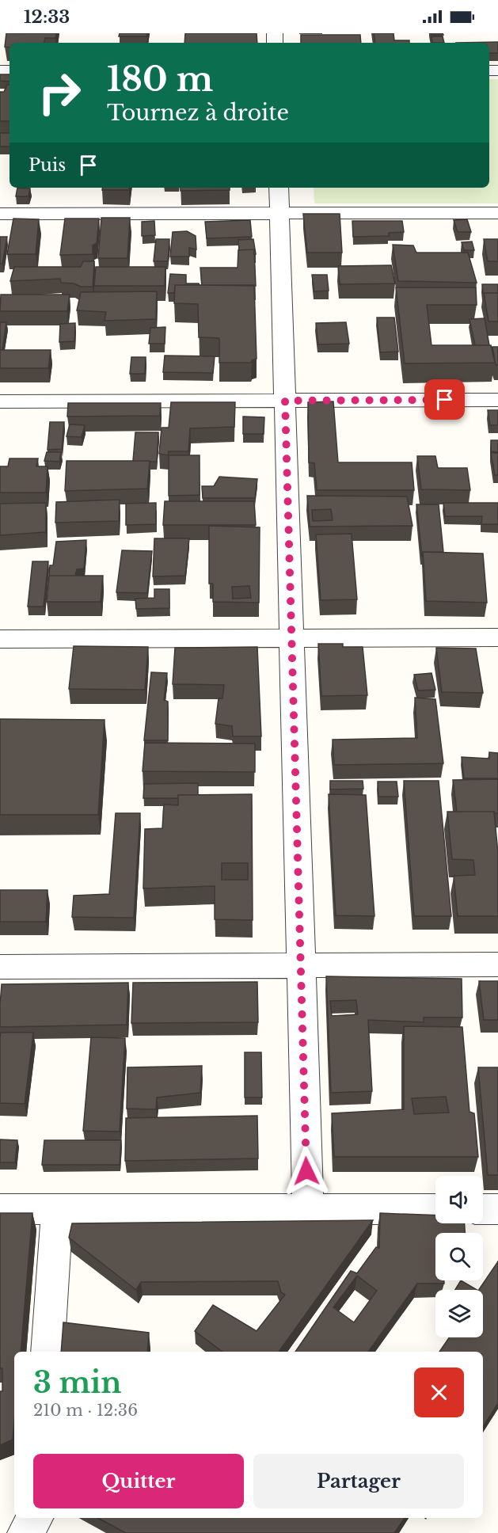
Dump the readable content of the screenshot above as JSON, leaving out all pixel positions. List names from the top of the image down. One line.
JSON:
{"page":{"status":"12:33","turn":["180 m","Tournez à droite"],"then":"Puis","heading":["3 min","210 m · 12:36"],"buttons":["Quitter","Partager"]}}
